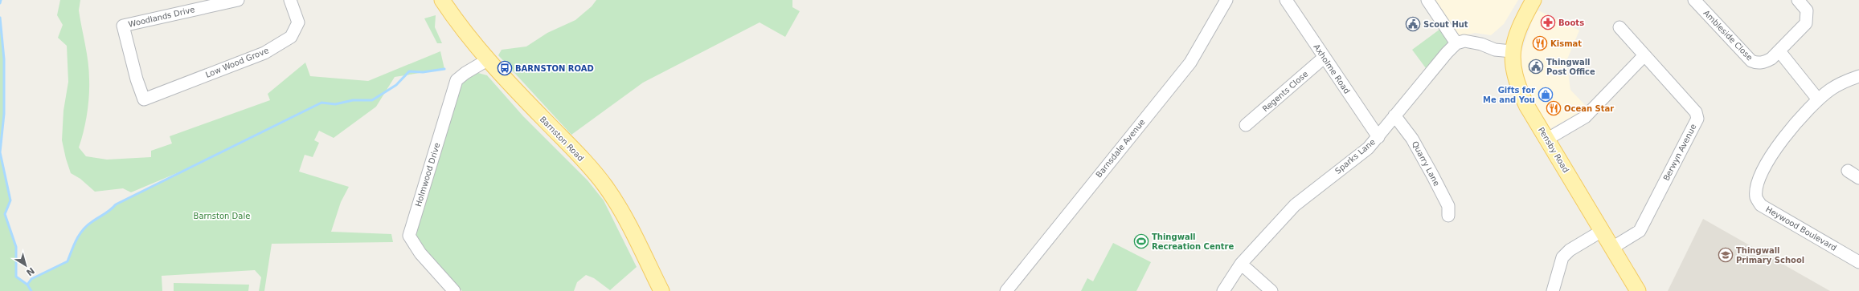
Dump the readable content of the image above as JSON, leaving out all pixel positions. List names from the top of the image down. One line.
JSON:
{"streets":{"main road":["Barnston Road","Pensby Road"],"street":["Woodlands Drive","Ambleside Close","Low Wood Grove","Axholme Road","Regents Close","Barnsdale Avenue","Berwyn Avenue","Sparks Lane","Quarry Lane","Holmwood Drive","Heywood Boulevard"]},"crossings":[["Woodlands Drive","Low Wood Grove"],["Axholme Road","Regents Close"],["Axholme Road","Sparks Lane"],["Barnston Road","Holmwood Drive"],["Pensby Road","Berwyn Avenue"],["Sparks Lane","Quarry Lane"]],"parks":["Barnston Dale"],"places":{"pharmacy":["Boots"],"public building":["Scout Hut","Thingwall Post Office"],"restaurant":["Kismat","Ocean Star"],"bus stop":["BARNSTON ROAD"],"shop":["Gifts for Me and You"],"sports":["Thingwall Recreation Centre"],"school or university":["Thingwall Primary School"]},"north":"bottom right"}
